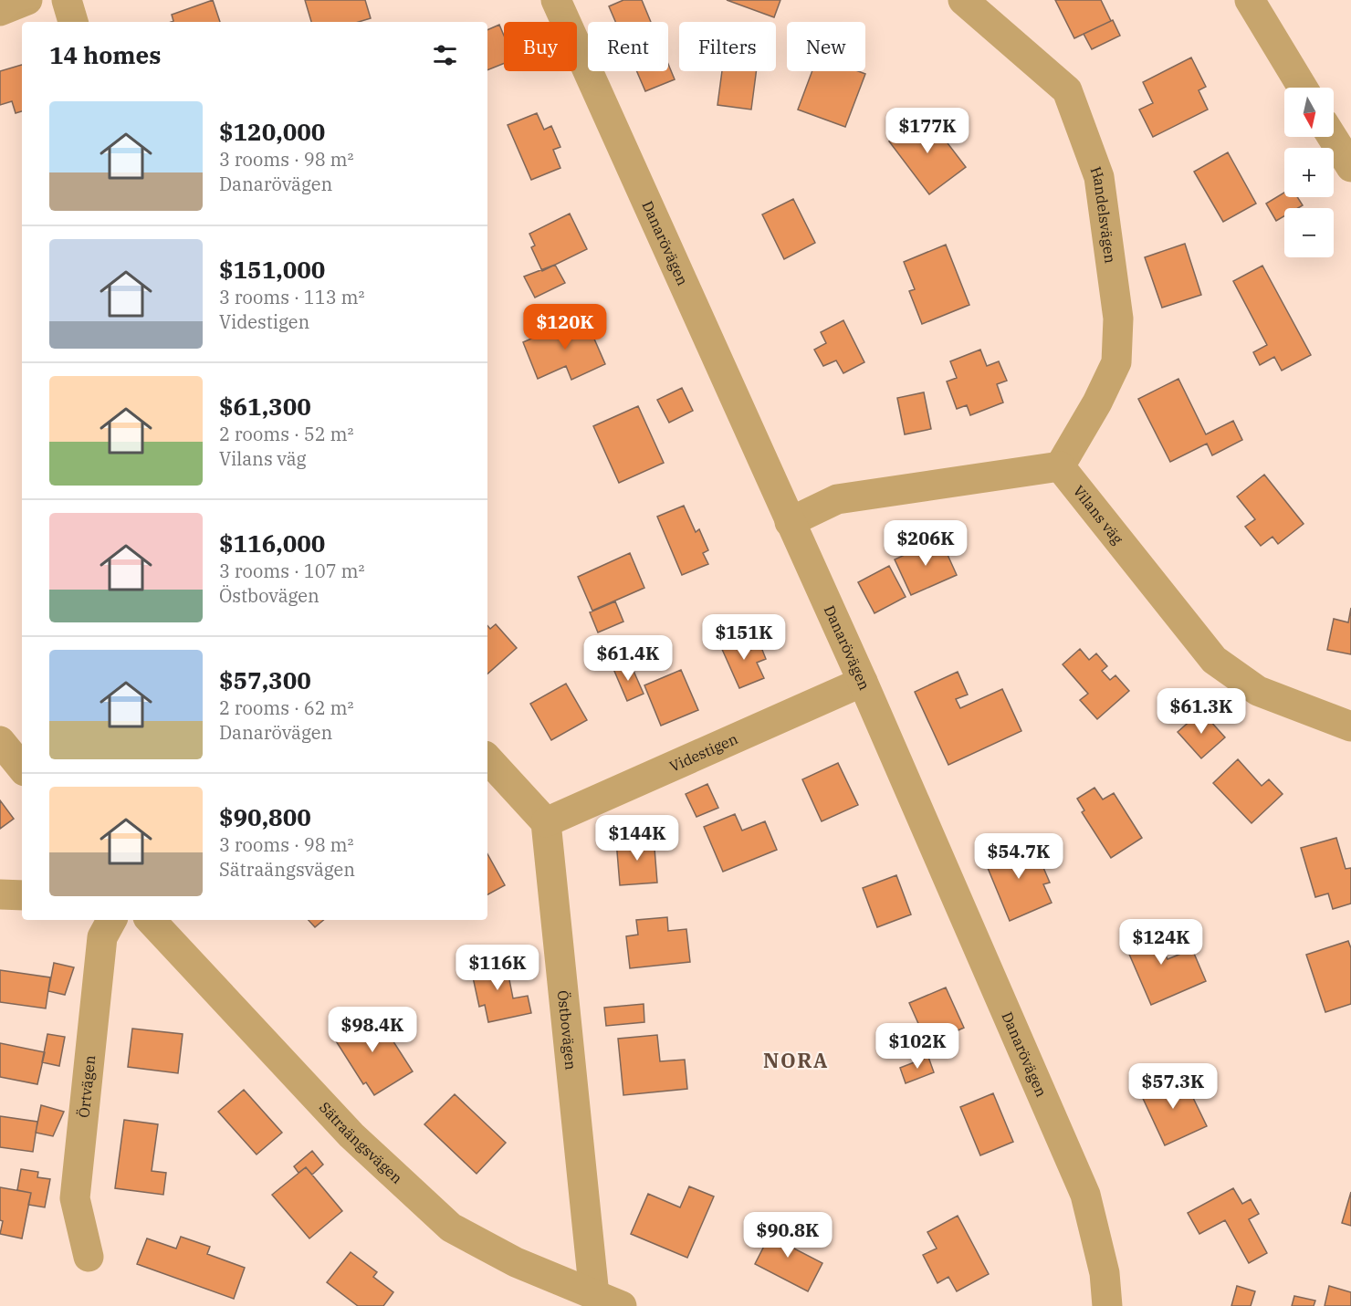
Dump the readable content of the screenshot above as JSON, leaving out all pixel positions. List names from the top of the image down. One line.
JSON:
{"streets":{"street":["Handelsvägen","Danarövägen","Vilans väg","Videstigen","Östbovägen","Örtvägen","Sätraängsvägen"]},"crossings":[["Handelsvägen","Vilans väg"],["Danarövägen","Videstigen"],["Videstigen","Östbovägen"],["Östbovägen","Sätraängsvägen"]],"districts":["NORA"],"north":"bottom","page":{"chip":["Buy","Rent","Filters","New"],"heading":"14 homes","map_buttons":["+","−"],"list":[{"name":"$120,000","note":"3 rooms · 98 m² · Danarövägen"},{"name":"$151,000","note":"3 rooms · 113 m² · Videstigen"},{"name":"$61,300","note":"2 rooms · 52 m² · Vilans väg"},{"name":"$116,000","note":"3 rooms · 107 m² · Östbovägen"},{"name":"$57,300","note":"2 rooms · 62 m² · Danarövägen"},{"name":"$90,800","note":"3 rooms · 98 m² · Sätraängsvägen"}],"price":["$177K","$120K","$206K","$151K","$61.4K","$61.3K","$144K","$54.7K","$124K","$116K","$98.4K","$102K","$57.3K","$90.8K"]}}
